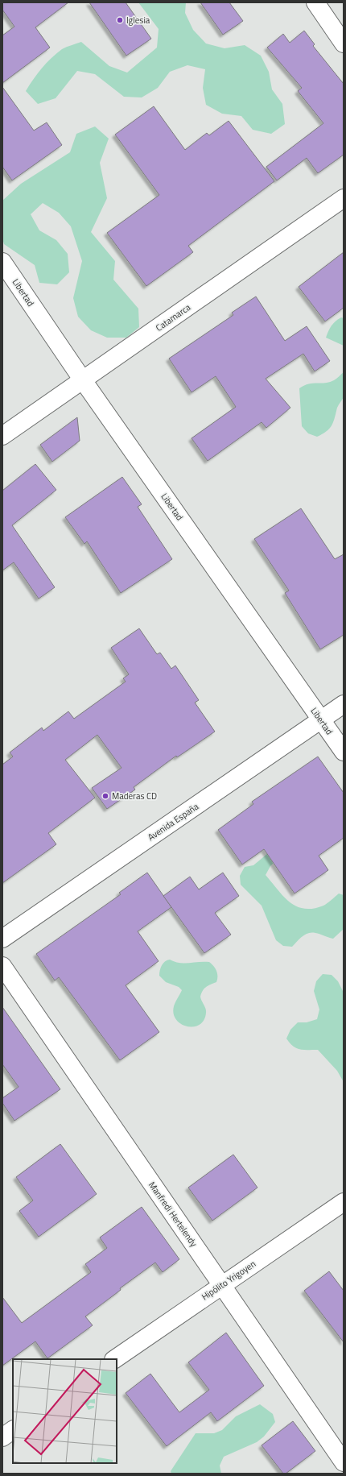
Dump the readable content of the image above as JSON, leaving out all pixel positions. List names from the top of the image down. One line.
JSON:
{"streets":{"street":["Libertad","Catamarca","Avenida España","Manfredi Hertelendy","Hipólito Yrigoyen"]},"crossings":[["Libertad","Catamarca"],["Libertad","Avenida España"],["Manfredi Hertelendy","Hipólito Yrigoyen"]],"places":["Iglesia","Maderas CD"]}
